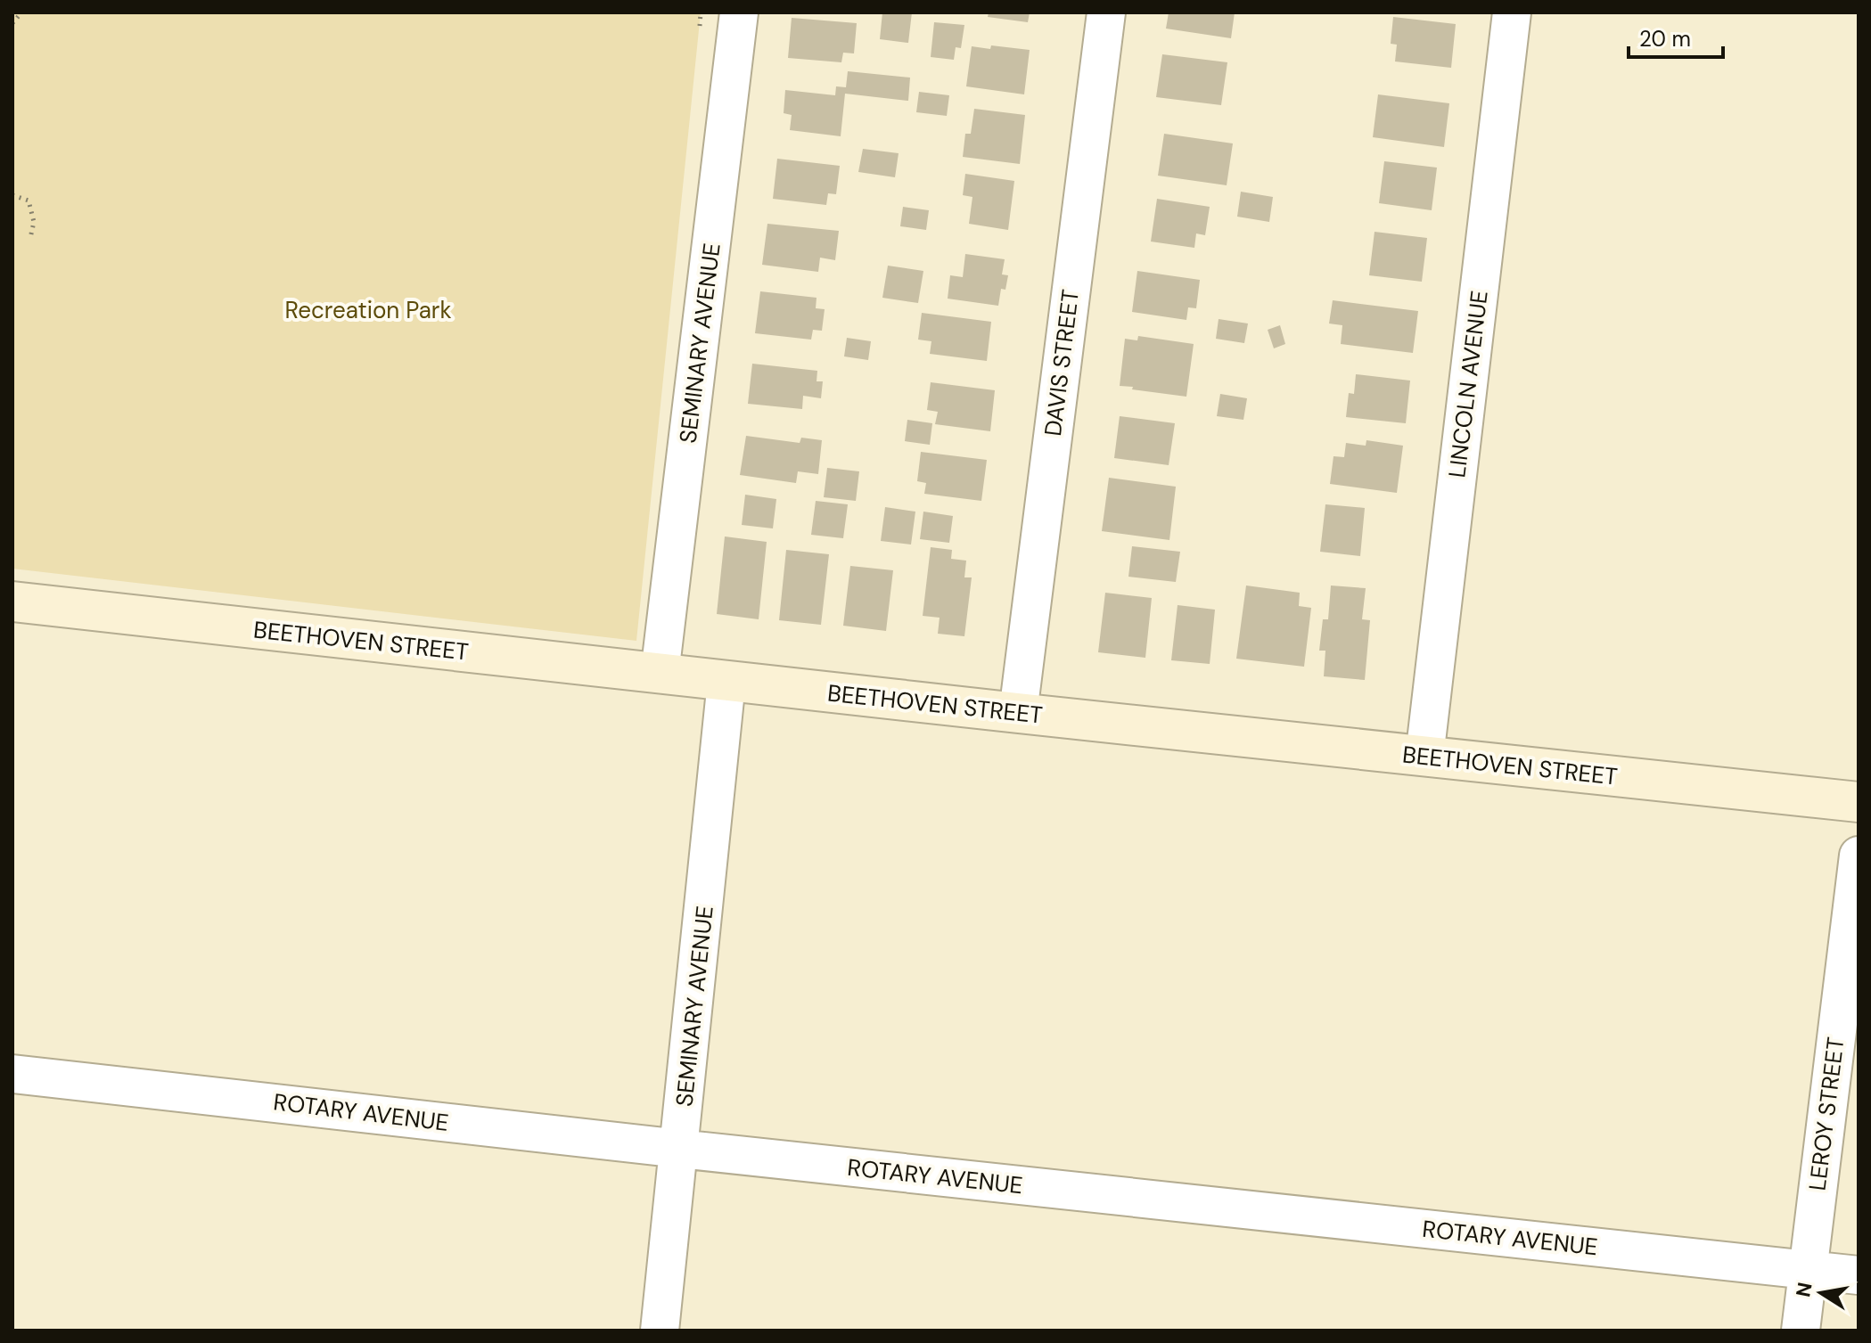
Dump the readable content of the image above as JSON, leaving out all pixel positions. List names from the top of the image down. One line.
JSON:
{"streets":{"street":["SEMINARY AVENUE","DAVIS STREET","LINCOLN AVENUE","BEETHOVEN STREET","ROTARY AVENUE","LEROY STREET"]},"crossings":[["SEMINARY AVENUE","BEETHOVEN STREET"],["SEMINARY AVENUE","ROTARY AVENUE"],["DAVIS STREET","BEETHOVEN STREET"],["LINCOLN AVENUE","BEETHOVEN STREET"],["ROTARY AVENUE","LEROY STREET"]],"parks":["Recreation Park"],"scale_bar":"20 m","north":"left"}
